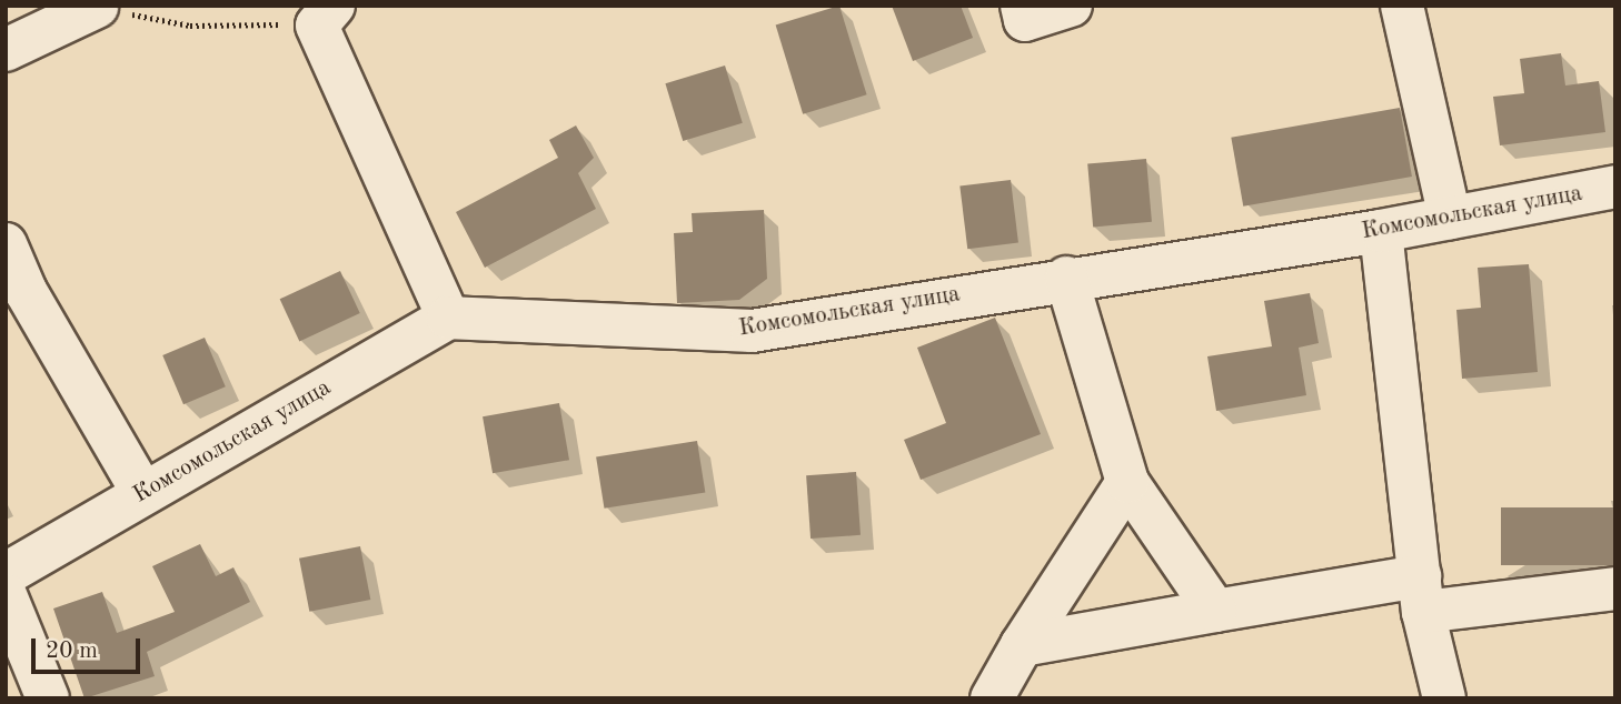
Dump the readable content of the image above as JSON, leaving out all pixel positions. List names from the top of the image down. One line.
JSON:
{"streets":{"street":["Комсомольская улица"]},"scale_bar":"20 m"}
